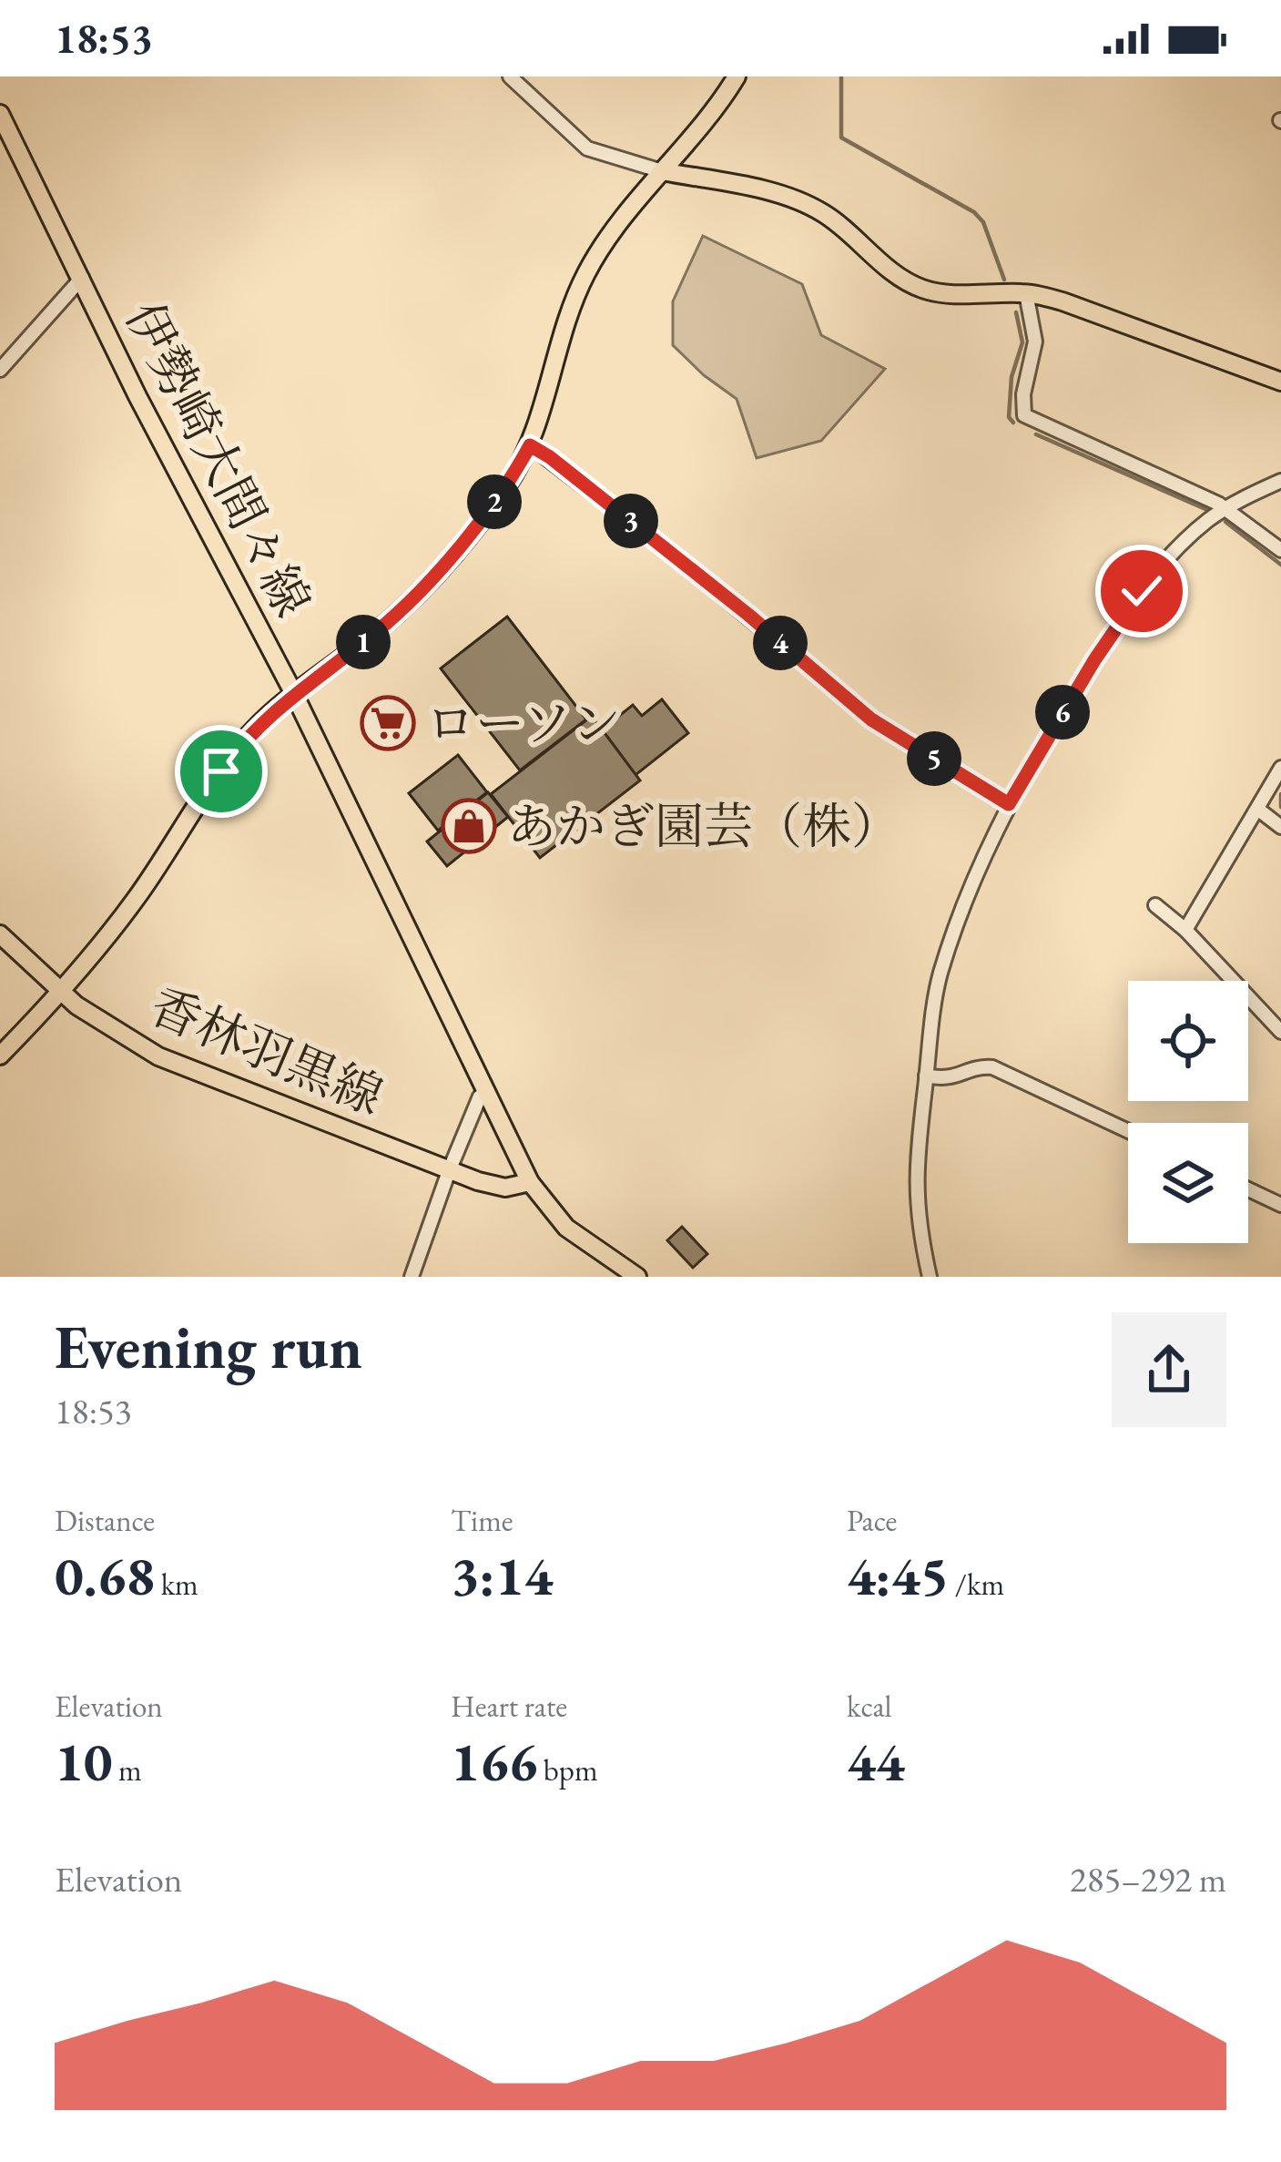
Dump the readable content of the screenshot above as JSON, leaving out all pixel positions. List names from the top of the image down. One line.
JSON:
{"streets":{"main road":["伊勢崎大間々線","香林羽黒線"]},"crossings":[["伊勢崎大間々線","香林羽黒線"]],"places":{"supermarket":["ローソン"],"shop":["あかぎ園芸（株）"]},"page":{"status":"18:53","pins":["2","3","1","4","6","5"],"heading":["Evening run","18:53"],"stats":[["Distance","0.68 km"],["Time","3:14"],["Pace","4:45 /km"],["Elevation","10 m"],["Heart rate","166 bpm"],["kcal","44"]],"chart":["Elevation","285–292 m"]}}
